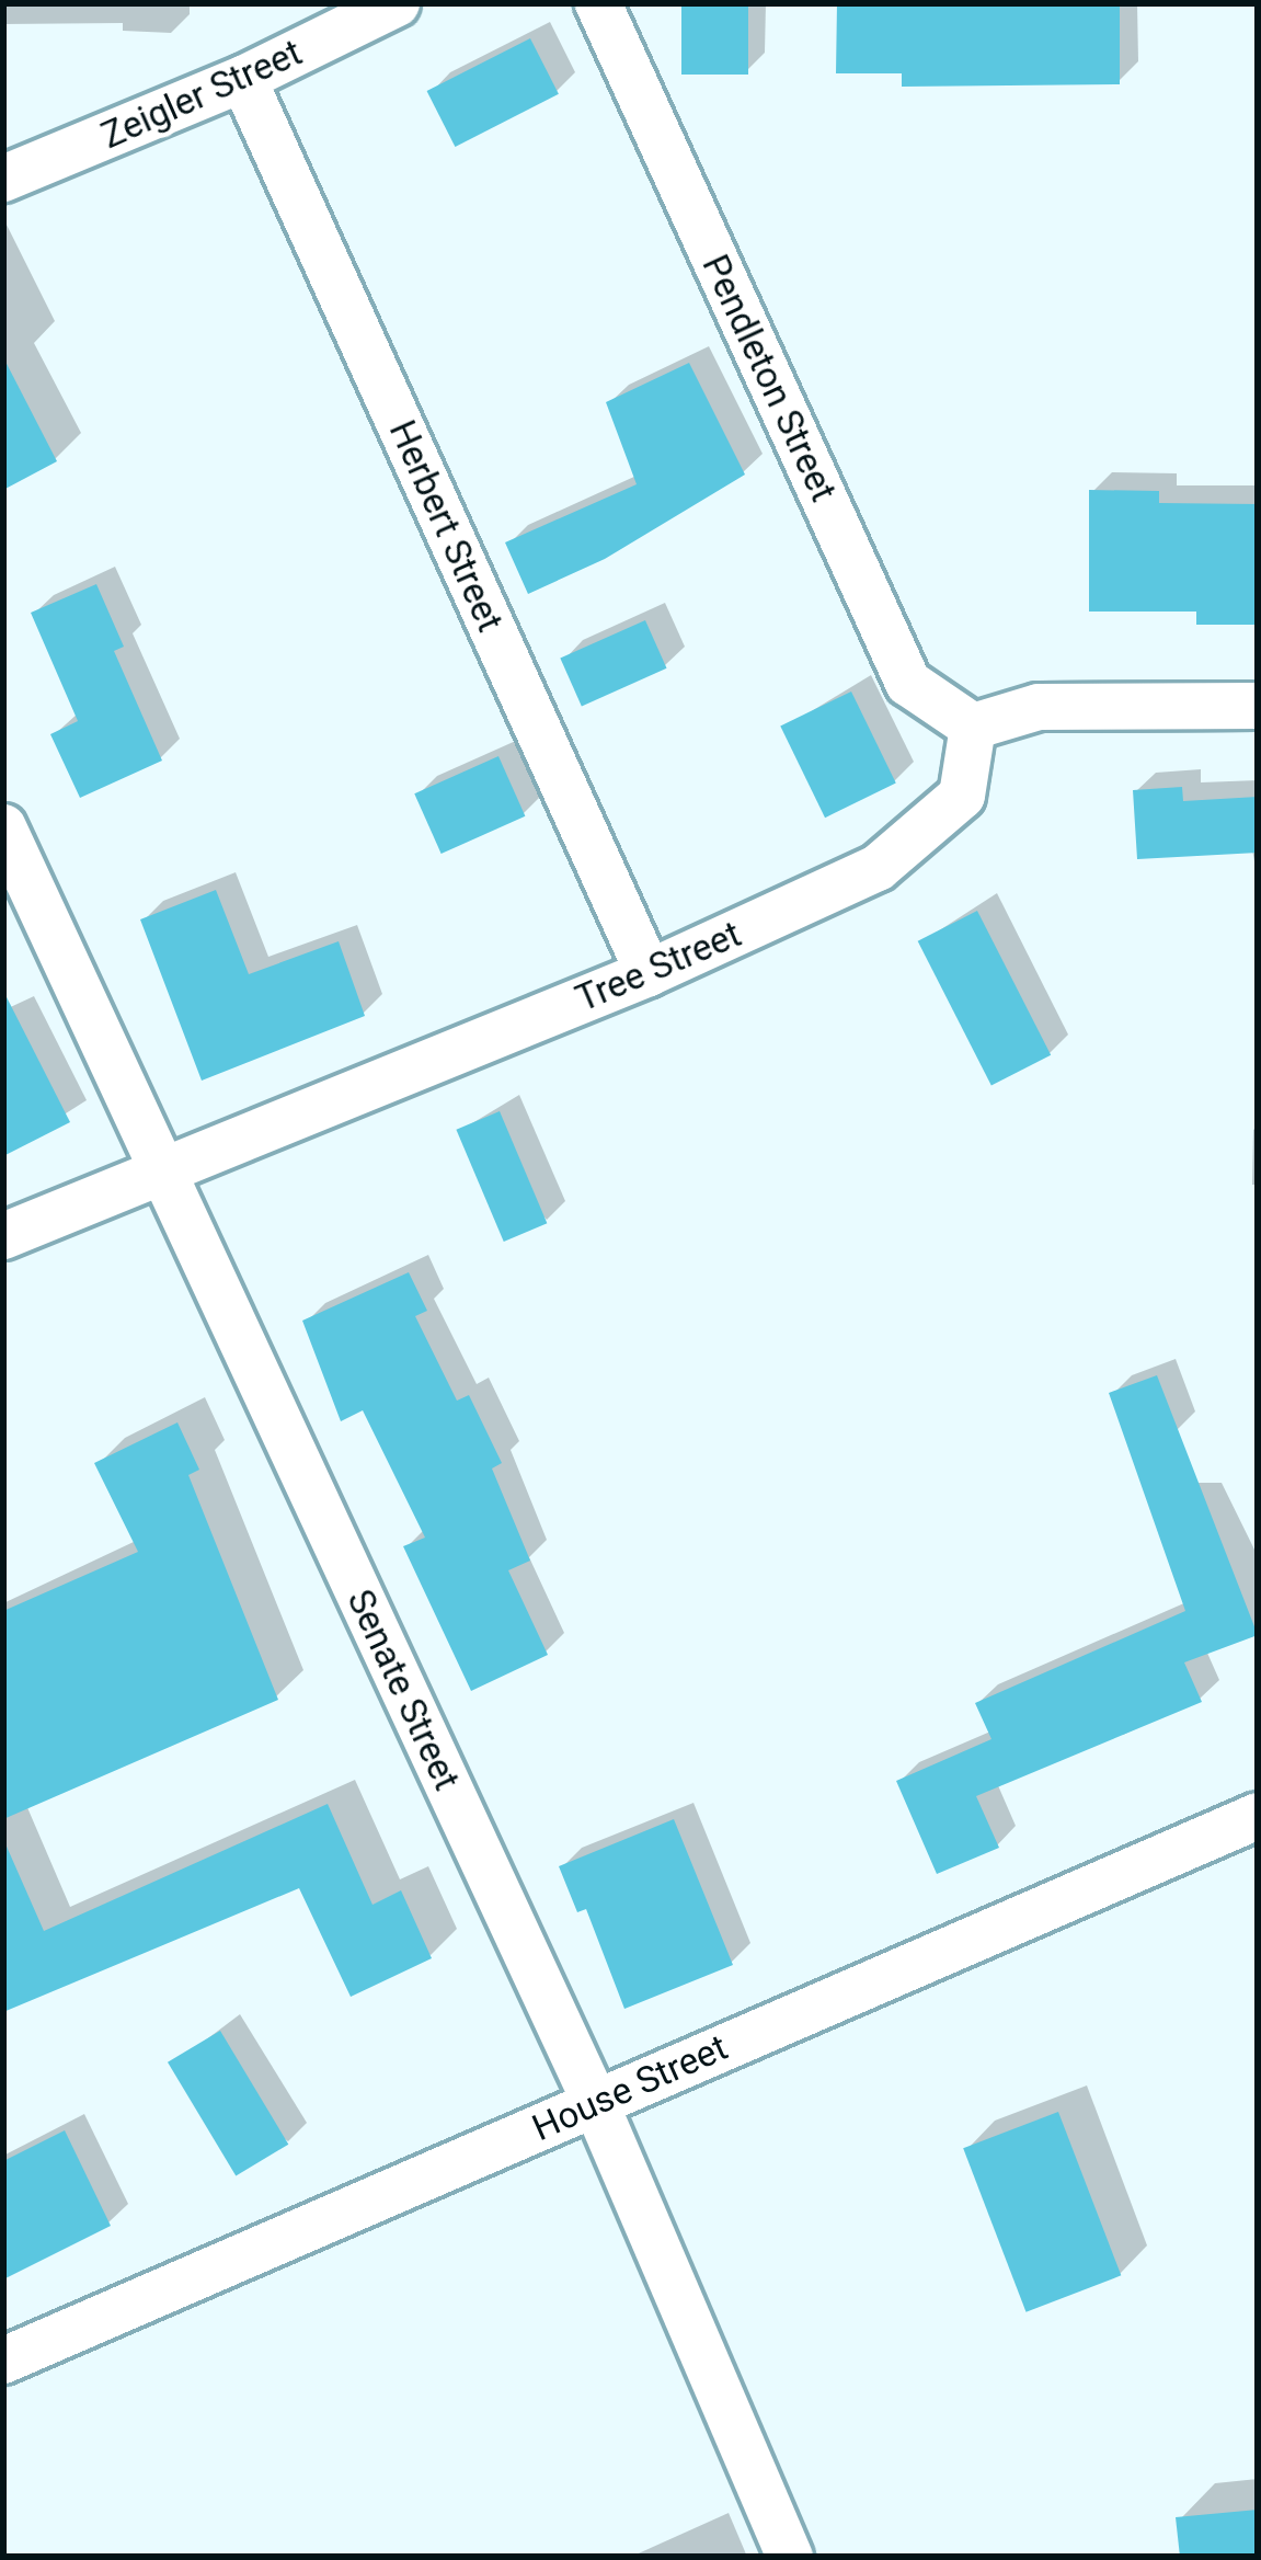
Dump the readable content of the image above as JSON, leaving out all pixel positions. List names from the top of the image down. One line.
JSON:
{"streets":{"street":["Zeigler Street","Pendleton Street","Herbert Street","Tree Street","Senate Street","House Street"]},"crossings":[["Zeigler Street","Herbert Street"],["Pendleton Street","Tree Street"],["Herbert Street","Tree Street"],["Tree Street","Senate Street"],["Senate Street","House Street"]]}
